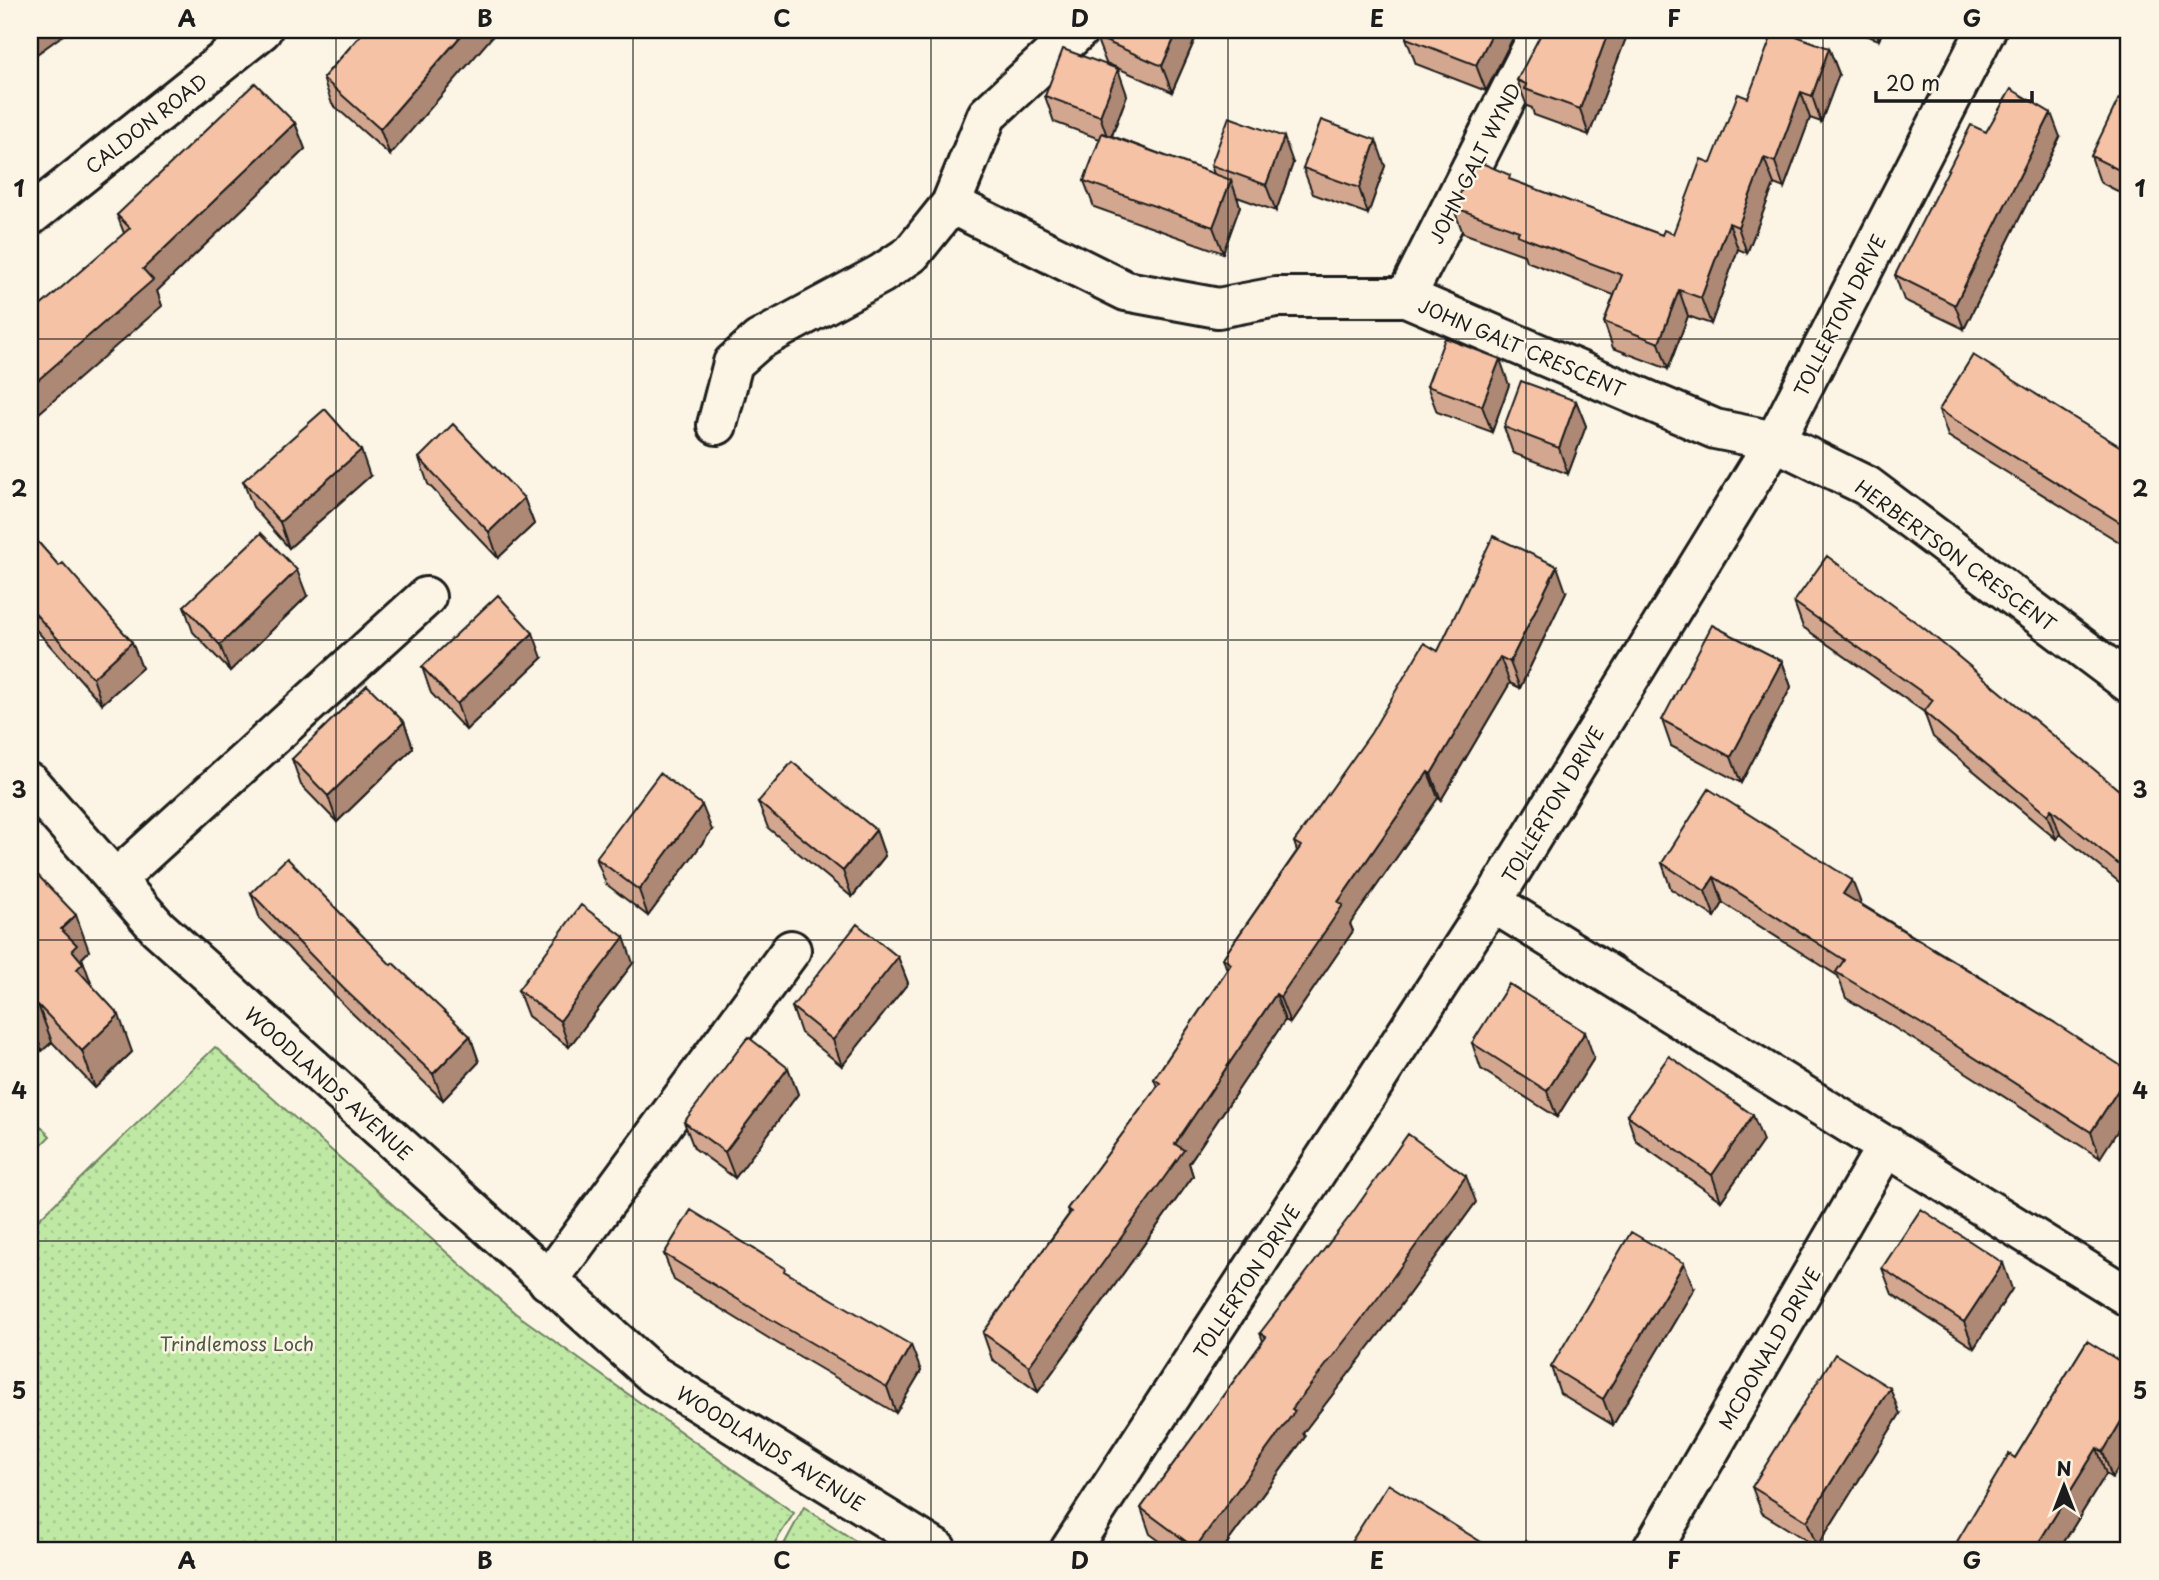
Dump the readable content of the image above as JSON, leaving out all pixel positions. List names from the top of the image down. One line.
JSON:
{"streets":{"street":["CALDON ROAD","JOHN GALT WYND","TOLLERTON DRIVE","JOHN GALT CRESCENT","HERBERTSON CRESCENT","WOODLANDS AVENUE","MCDONALD DRIVE"]},"crossings":[["JOHN GALT WYND","JOHN GALT CRESCENT"],["TOLLERTON DRIVE","JOHN GALT CRESCENT"],["TOLLERTON DRIVE","HERBERTSON CRESCENT"],["JOHN GALT CRESCENT","HERBERTSON CRESCENT"]],"parks":["Trindlemoss Loch"],"scale_bar":"20 m","north":"top","grid":{"columns":["A","B","C","D","E","F","G"],"rows":["1","2","3","4","5"]}}
